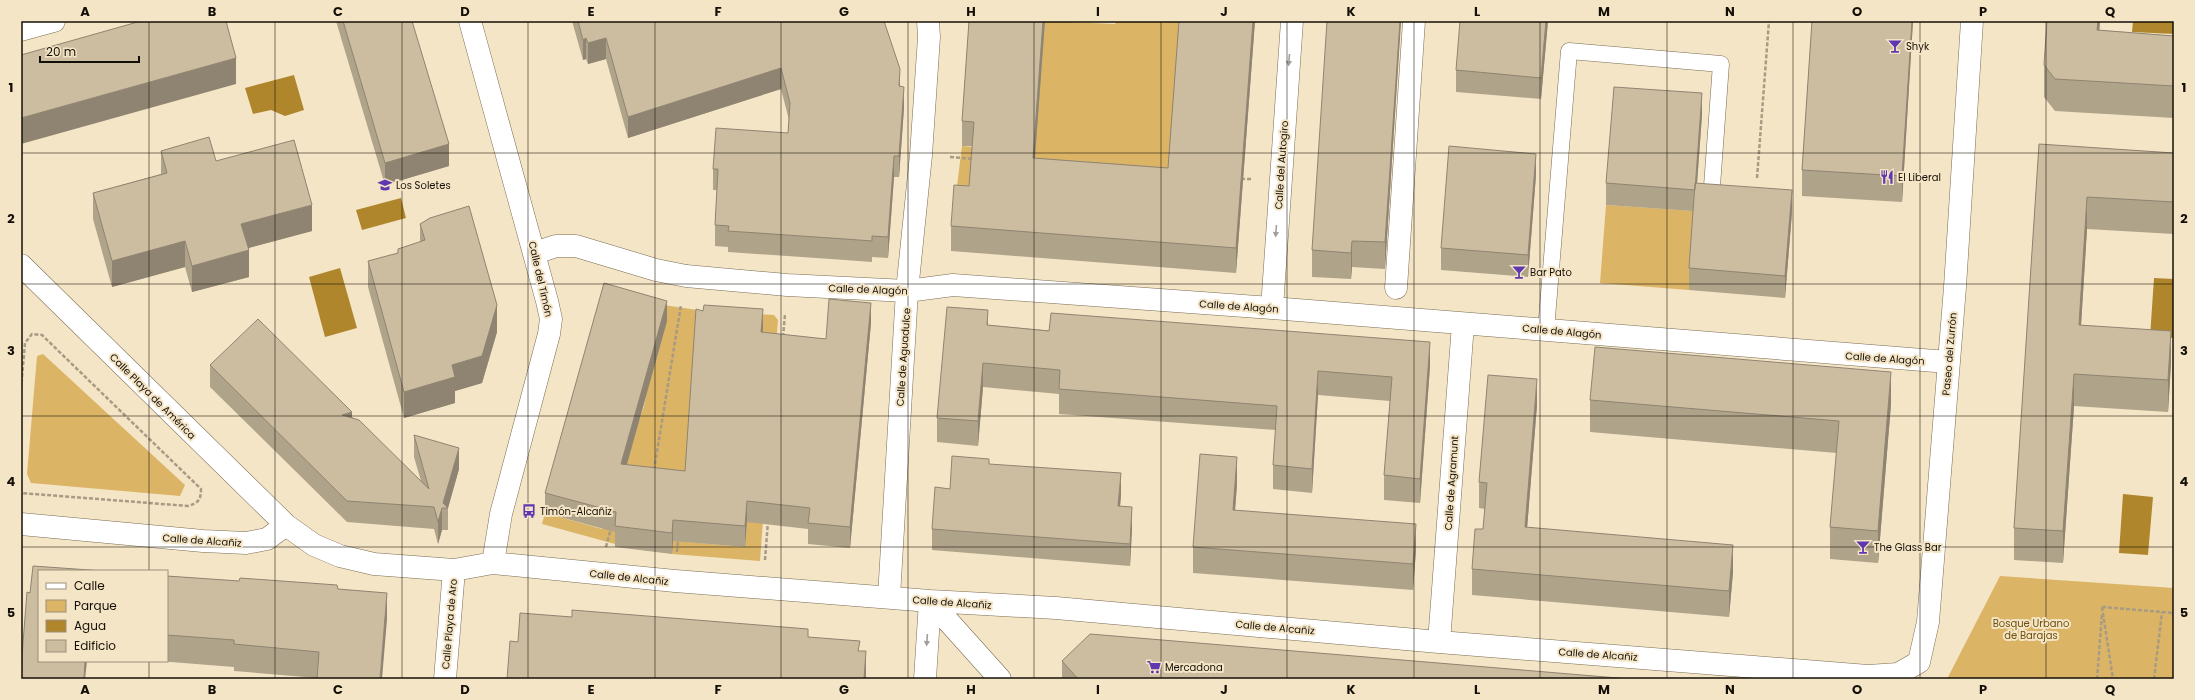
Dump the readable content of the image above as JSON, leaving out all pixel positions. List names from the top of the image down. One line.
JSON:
{"streets":{"street":["Calle del Autogiro","Calle del Timón","Calle de Alagón","Paseo del Zurrón","Calle de Aguadulce","Calle Playa de América","Calle de Agramunt","Calle de Alcañiz","Calle Playa de Aro"]},"crossings":[["Calle del Autogiro","Calle de Alagón"],["Calle del Timón","Calle de Alagón"],["Calle del Timón","Calle de Alcañiz"],["Calle de Alagón","Paseo del Zurrón"],["Calle de Alagón","Calle de Aguadulce"],["Calle de Alagón","Calle de Agramunt"],["Paseo del Zurrón","Calle de Alcañiz"],["Calle de Aguadulce","Calle de Alcañiz"],["Calle Playa de América","Calle de Alcañiz"],["Calle de Agramunt","Calle de Alcañiz"],["Calle de Alcañiz","Calle Playa de Aro"]],"parks":["Bosque Urbano de Barajas"],"places":{"bar":["Shyk","Bar Pato","The Glass Bar"],"restaurant":["El Liberal"],"school or university":["Los Soletes"],"bus stop":["Timón-Alcañiz"],"supermarket":["Mercadona"]},"legend":["Calle","Parque","Agua","Edificio"],"scale_bar":"20 m","grid":{"columns":["A","B","C","D","E","F","G","H","I","J","K","L","M","N","O","P","Q"],"rows":["1","2","3","4","5"]}}
